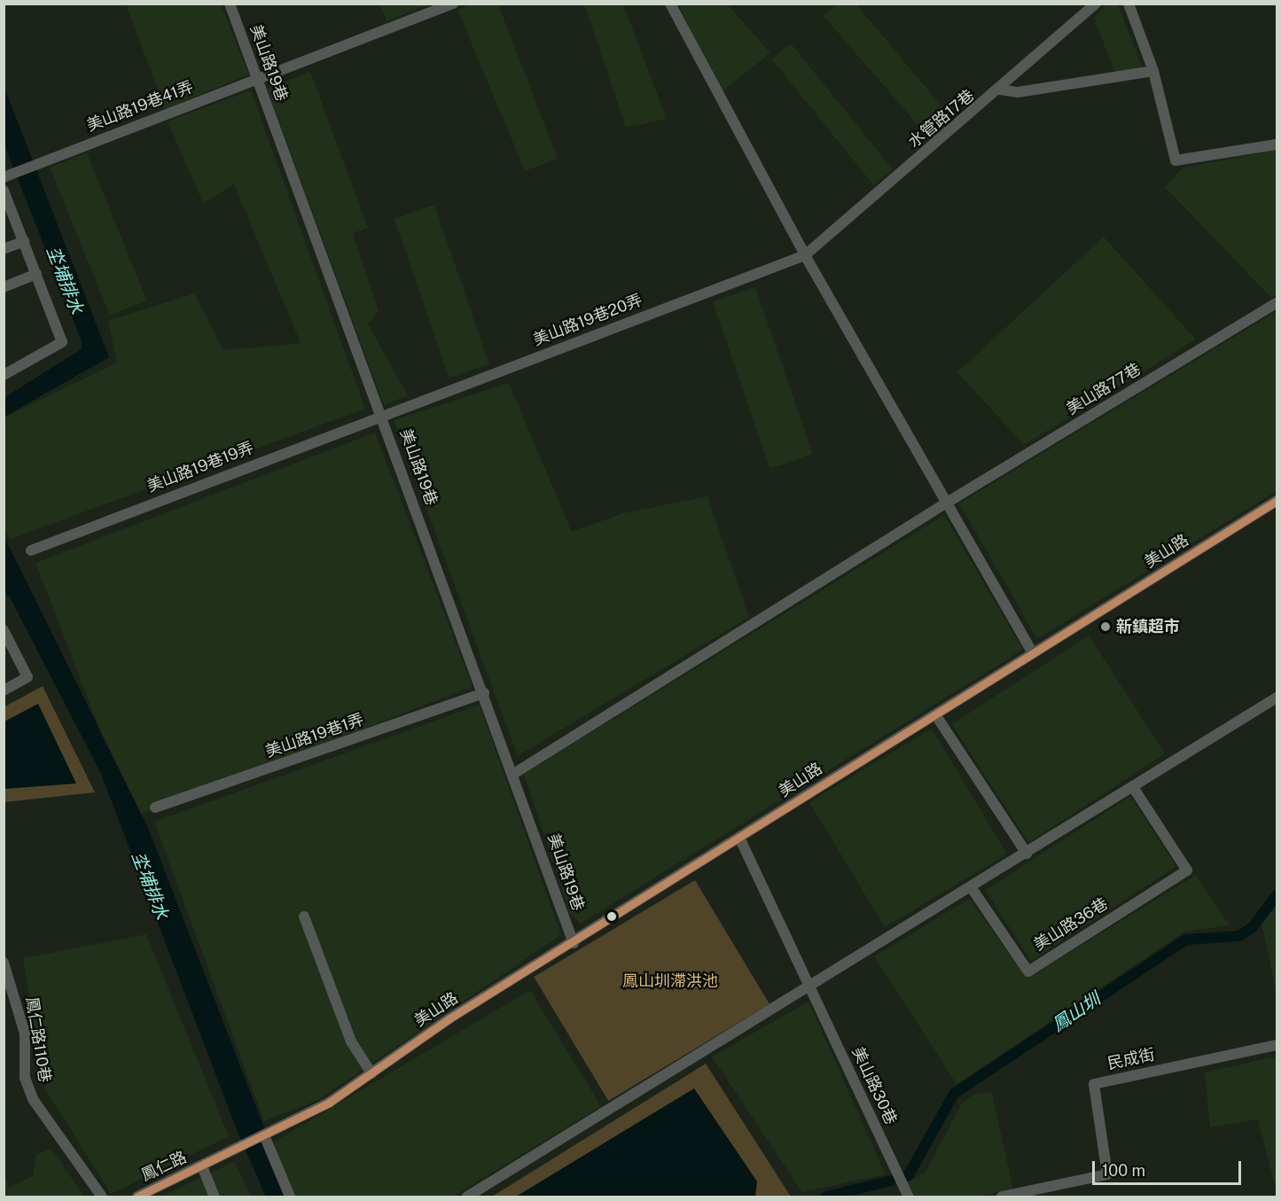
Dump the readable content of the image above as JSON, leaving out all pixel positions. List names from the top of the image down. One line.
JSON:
{"streets":{"street":["美山路19巷","美山路19巷41弄","水管路17巷","美山路19巷20弄","美山路77巷","美山路19巷19弄","美山路","美山路19巷1弄","美山路36巷","鳳仁路110巷","民成街","美山路30巷","鳳仁路"]},"crossings":[["美山路19巷","美山路19巷41弄"],["美山路19巷","美山路19巷20弄"],["美山路19巷","美山路77巷"],["美山路19巷","美山路19巷19弄"],["美山路19巷","美山路"],["美山路19巷","美山路19巷1弄"],["水管路17巷","美山路19巷20弄"],["美山路19巷20弄","美山路19巷19弄"],["美山路","美山路30巷"],["美山路","鳳仁路"]],"water":["坔埔排水","鳳山圳"],"parks":["鳳山圳滯洪池"],"places":["新鎮超市"],"scale_bar":"100 m"}
